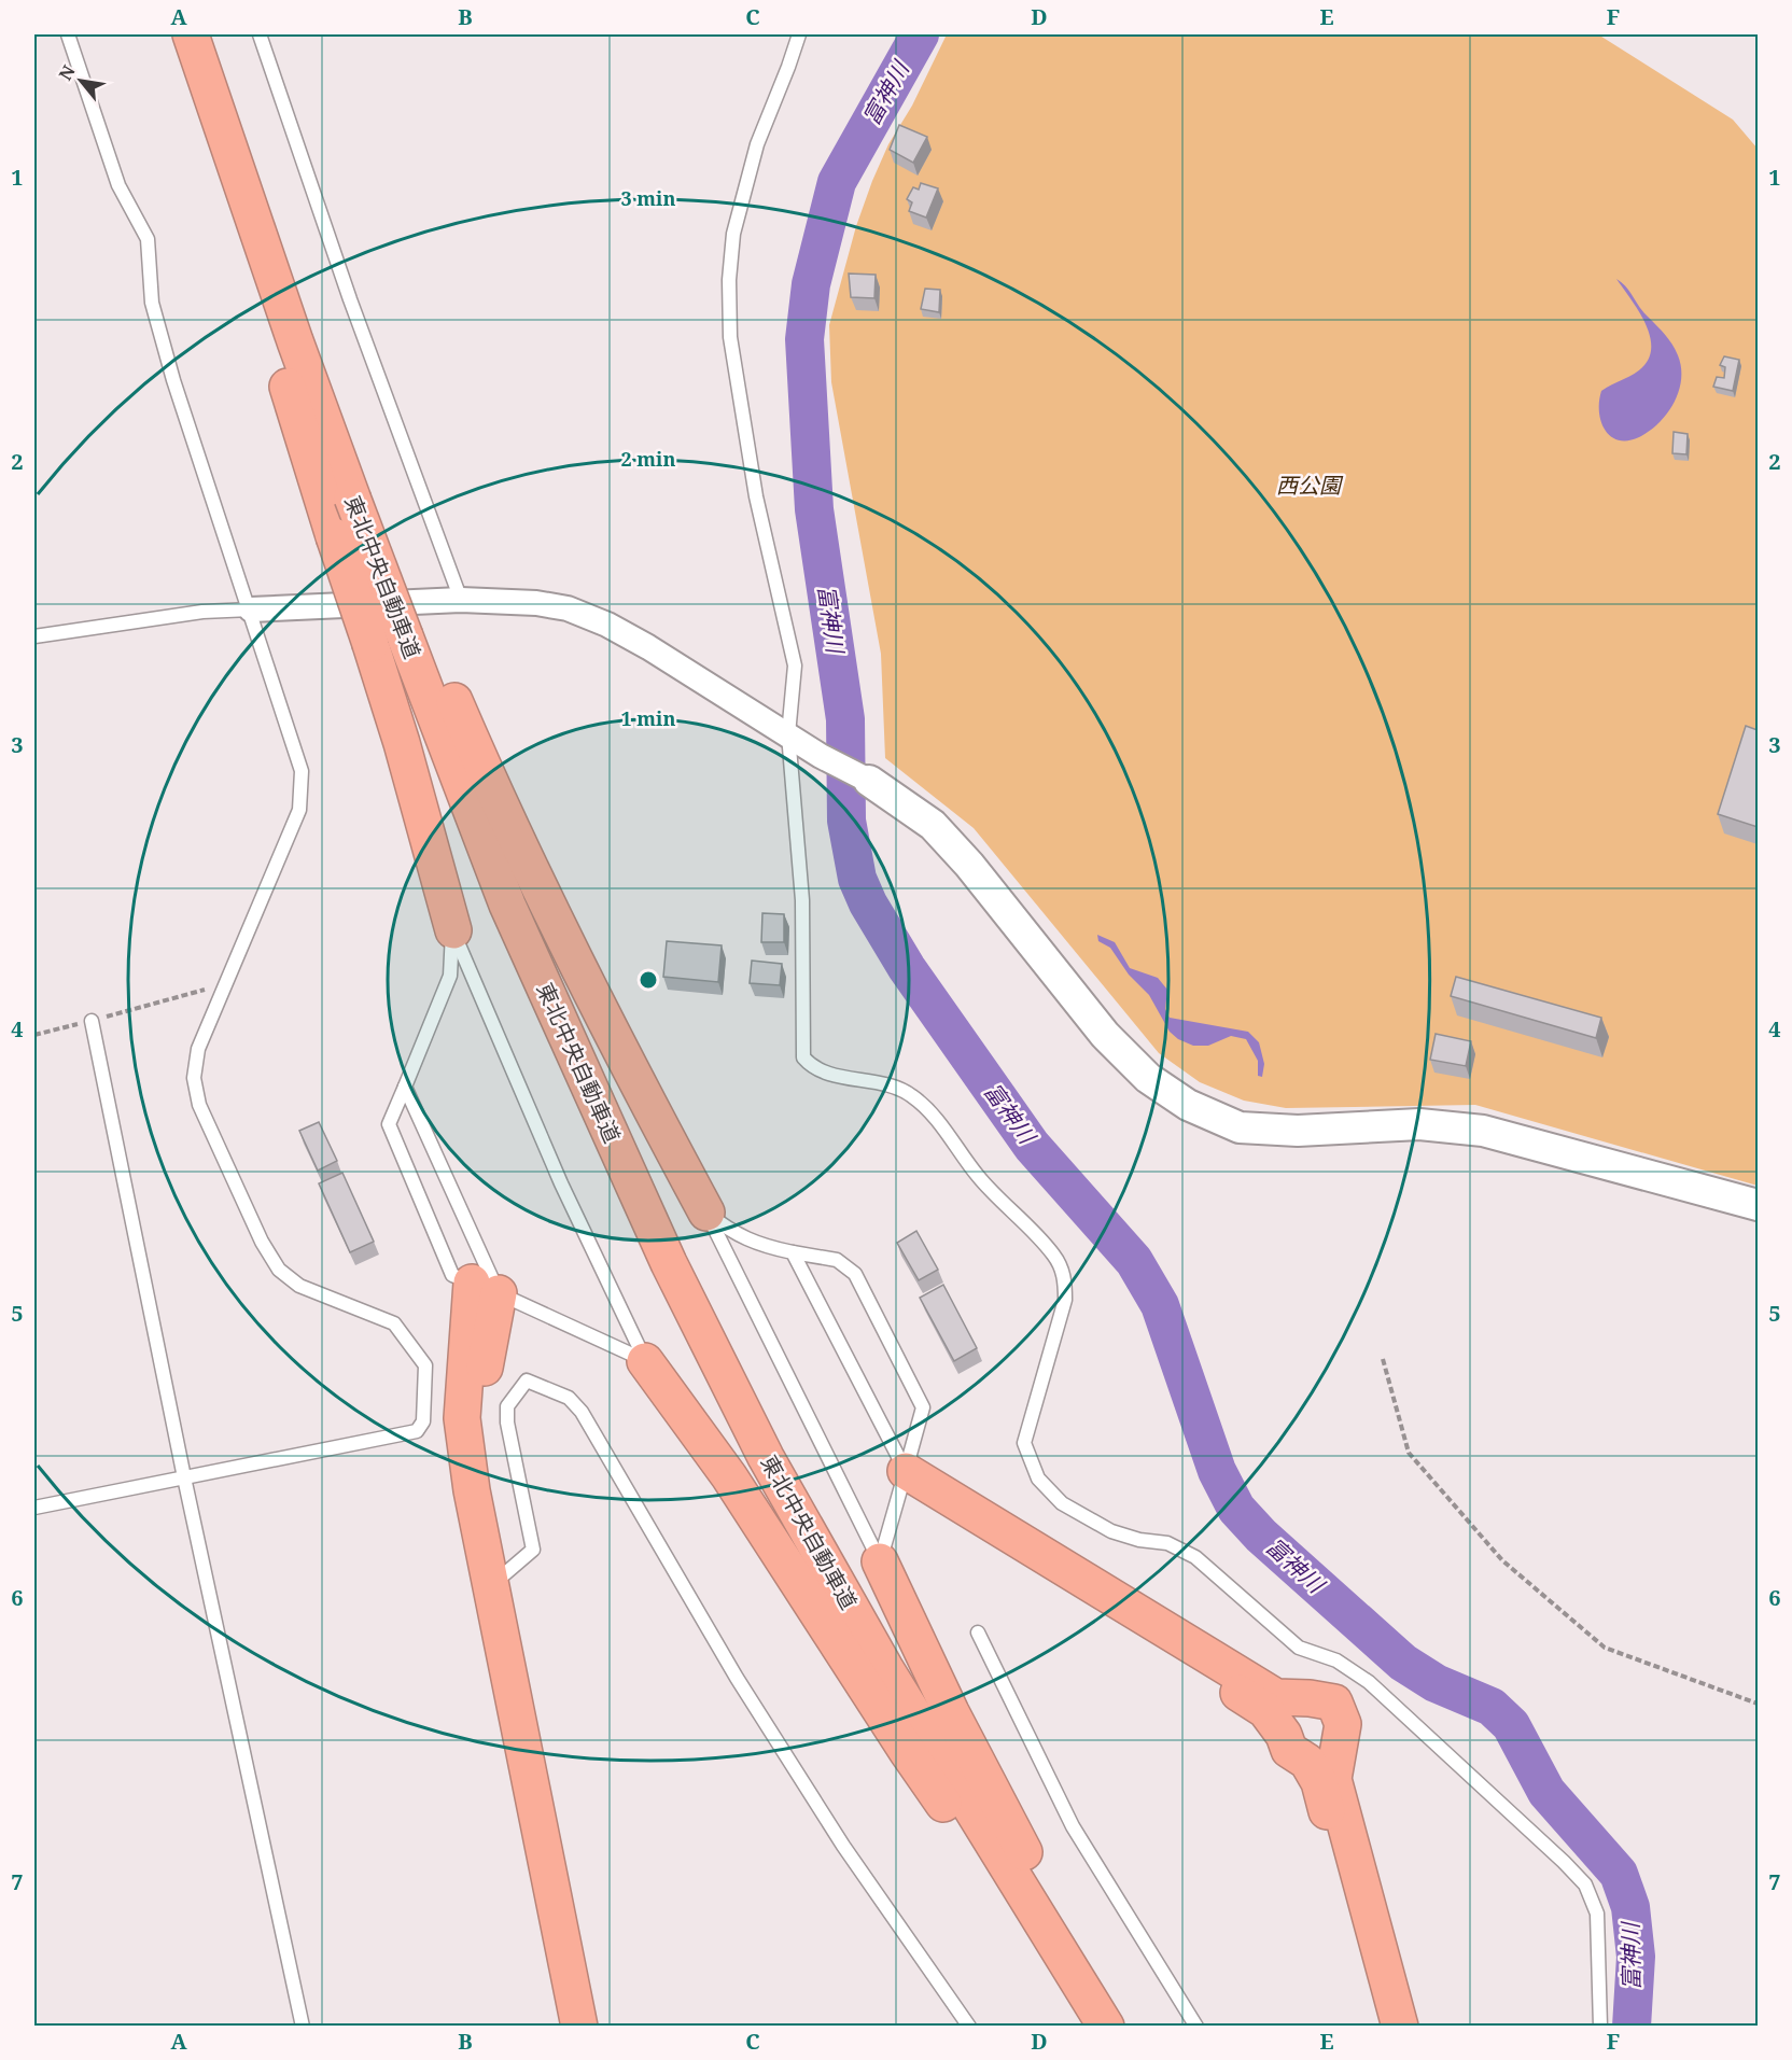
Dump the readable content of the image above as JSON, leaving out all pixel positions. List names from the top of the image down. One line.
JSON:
{"streets":{"highway":["東北中央自動車道"]},"water":["富神川"],"parks":["西公園"],"north":"top left","grid":{"columns":["A","B","C","D","E","F"],"rows":["1","2","3","4","5","6","7"]},"rings":["3 min","2 min","1 min"]}
